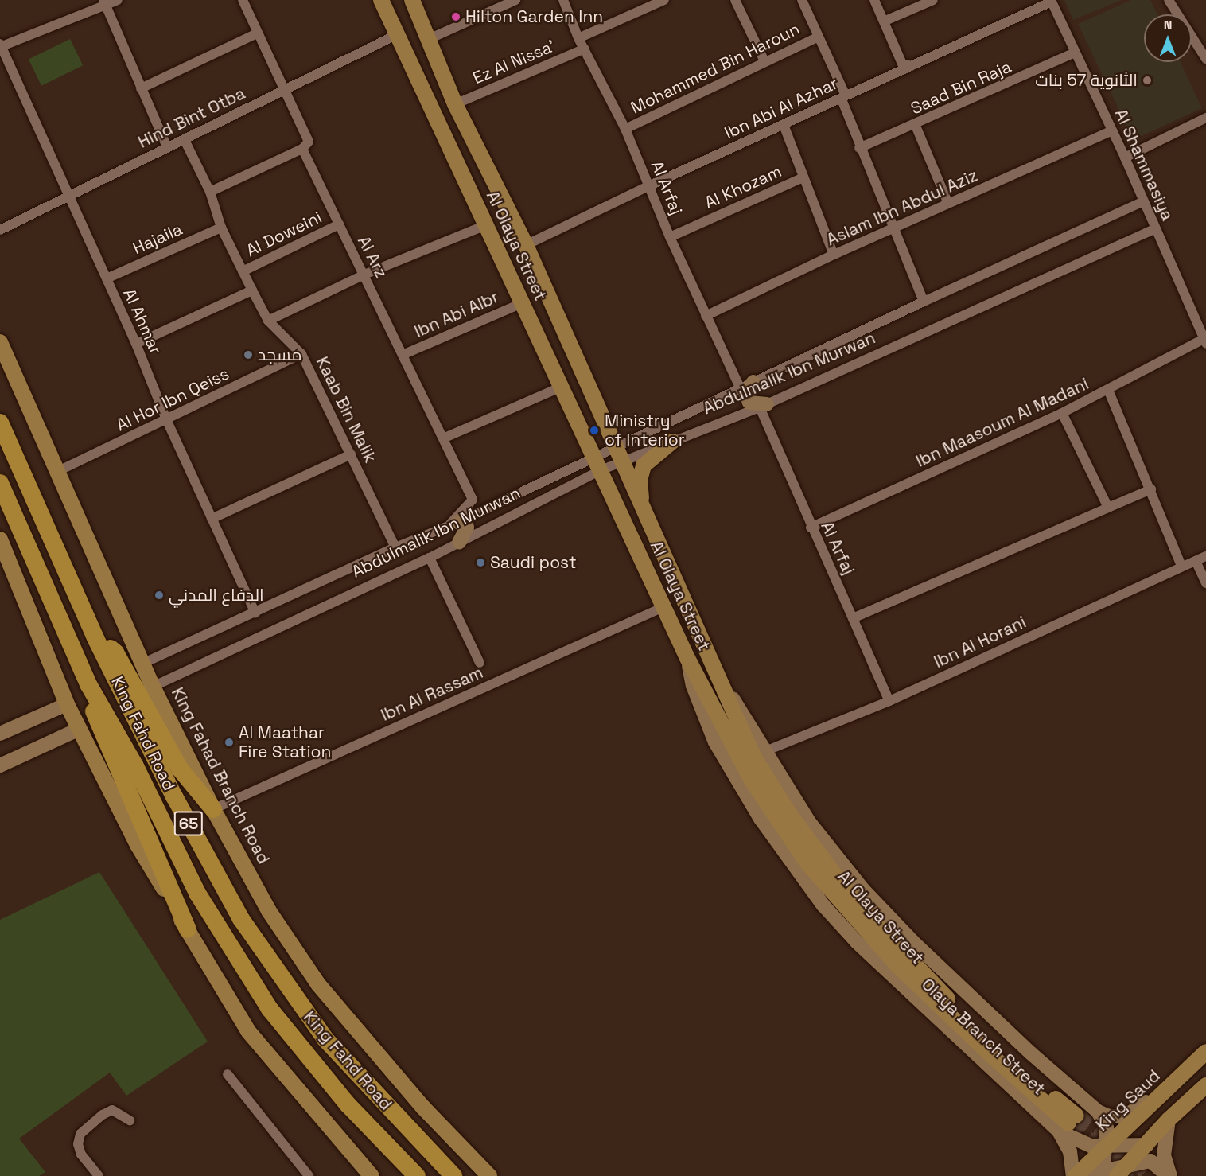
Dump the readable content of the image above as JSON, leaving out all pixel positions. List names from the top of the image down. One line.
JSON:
{"streets":{"highway":["King Fahd Road","65"],"main road":["Al Olaya Street","King Fahad Branch Road","King Saud"],"street":["Ez Al Nissa'","Mohammed Bin Haroun","Saad Bin Raja","Ibn Abi Al Azhar","Hind Bint Otba","Al Shammasiya","Al Khozam","Al Arfaj","Aslam Ibn Abdul Aziz","Al Doweini","Hajaila","Al Arz","Ibn Abi Albr","Al Ahmar","Abdulmalik Ibn Murwan","Al Hor Ibn Qeiss","Kaab Bin Malik","Ibn Maasoum Al Madani","Ibn Al Horani","Ibn Al Rassam","Olaya Branch Street"]},"crossings":[["Ez Al Nissa'","Al Arfaj"],["Ez Al Nissa'","Al Olaya Street"],["Mohammed Bin Haroun","Al Arfaj"],["Saad Bin Raja","Al Shammasiya"],["Ibn Abi Al Azhar","Al Shammasiya"],["Ibn Abi Al Azhar","Al Arfaj"],["Ibn Abi Al Azhar","Al Olaya Street"],["Hind Bint Otba","Al Olaya Street"],["Hind Bint Otba","Al Arz"],["Hind Bint Otba","Al Ahmar"],["Hind Bint Otba","Kaab Bin Malik"],["Al Shammasiya","Aslam Ibn Abdul Aziz"],["Al Shammasiya","Abdulmalik Ibn Murwan"],["Al Shammasiya","Ibn Maasoum Al Madani"],["Al Khozam","Al Arfaj"],["Al Arfaj","Aslam Ibn Abdul Aziz"],["Al Arfaj","Abdulmalik Ibn Murwan"],["Al Arfaj","Ibn Maasoum Al Madani"],["Al Arfaj","Ibn Al Horani"],["Al Doweini","Al Arz"],["Al Doweini","Kaab Bin Malik"],["Hajaila","Al Ahmar"],["Hajaila","Kaab Bin Malik"],["Al Olaya Street","Ibn Abi Albr"],["Al Olaya Street","Abdulmalik Ibn Murwan"],["Al Olaya Street","Ibn Al Rassam"],["Al Olaya Street","Olaya Branch Street"],["Al Arz","Ibn Abi Albr"],["Al Arz","Abdulmalik Ibn Murwan"],["Al Ahmar","Abdulmalik Ibn Murwan"],["Al Ahmar","Al Hor Ibn Qeiss"],["Abdulmalik Ibn Murwan","Kaab Bin Malik"],["Abdulmalik Ibn Murwan","King Fahad Branch Road"],["Al Hor Ibn Qeiss","Kaab Bin Malik"],["Al Hor Ibn Qeiss","King Fahad Branch Road"],["Ibn Al Horani","Olaya Branch Street"],["Ibn Al Rassam","King Fahad Branch Road"],["Olaya Branch Street","King Saud"]],"places":["Hilton Garden Inn","الثانوية 57 بنات","مسجد","Ministry of Interior","Saudi post","الدفاع المدني","Al Maathar Fire Station"],"north":"top"}
